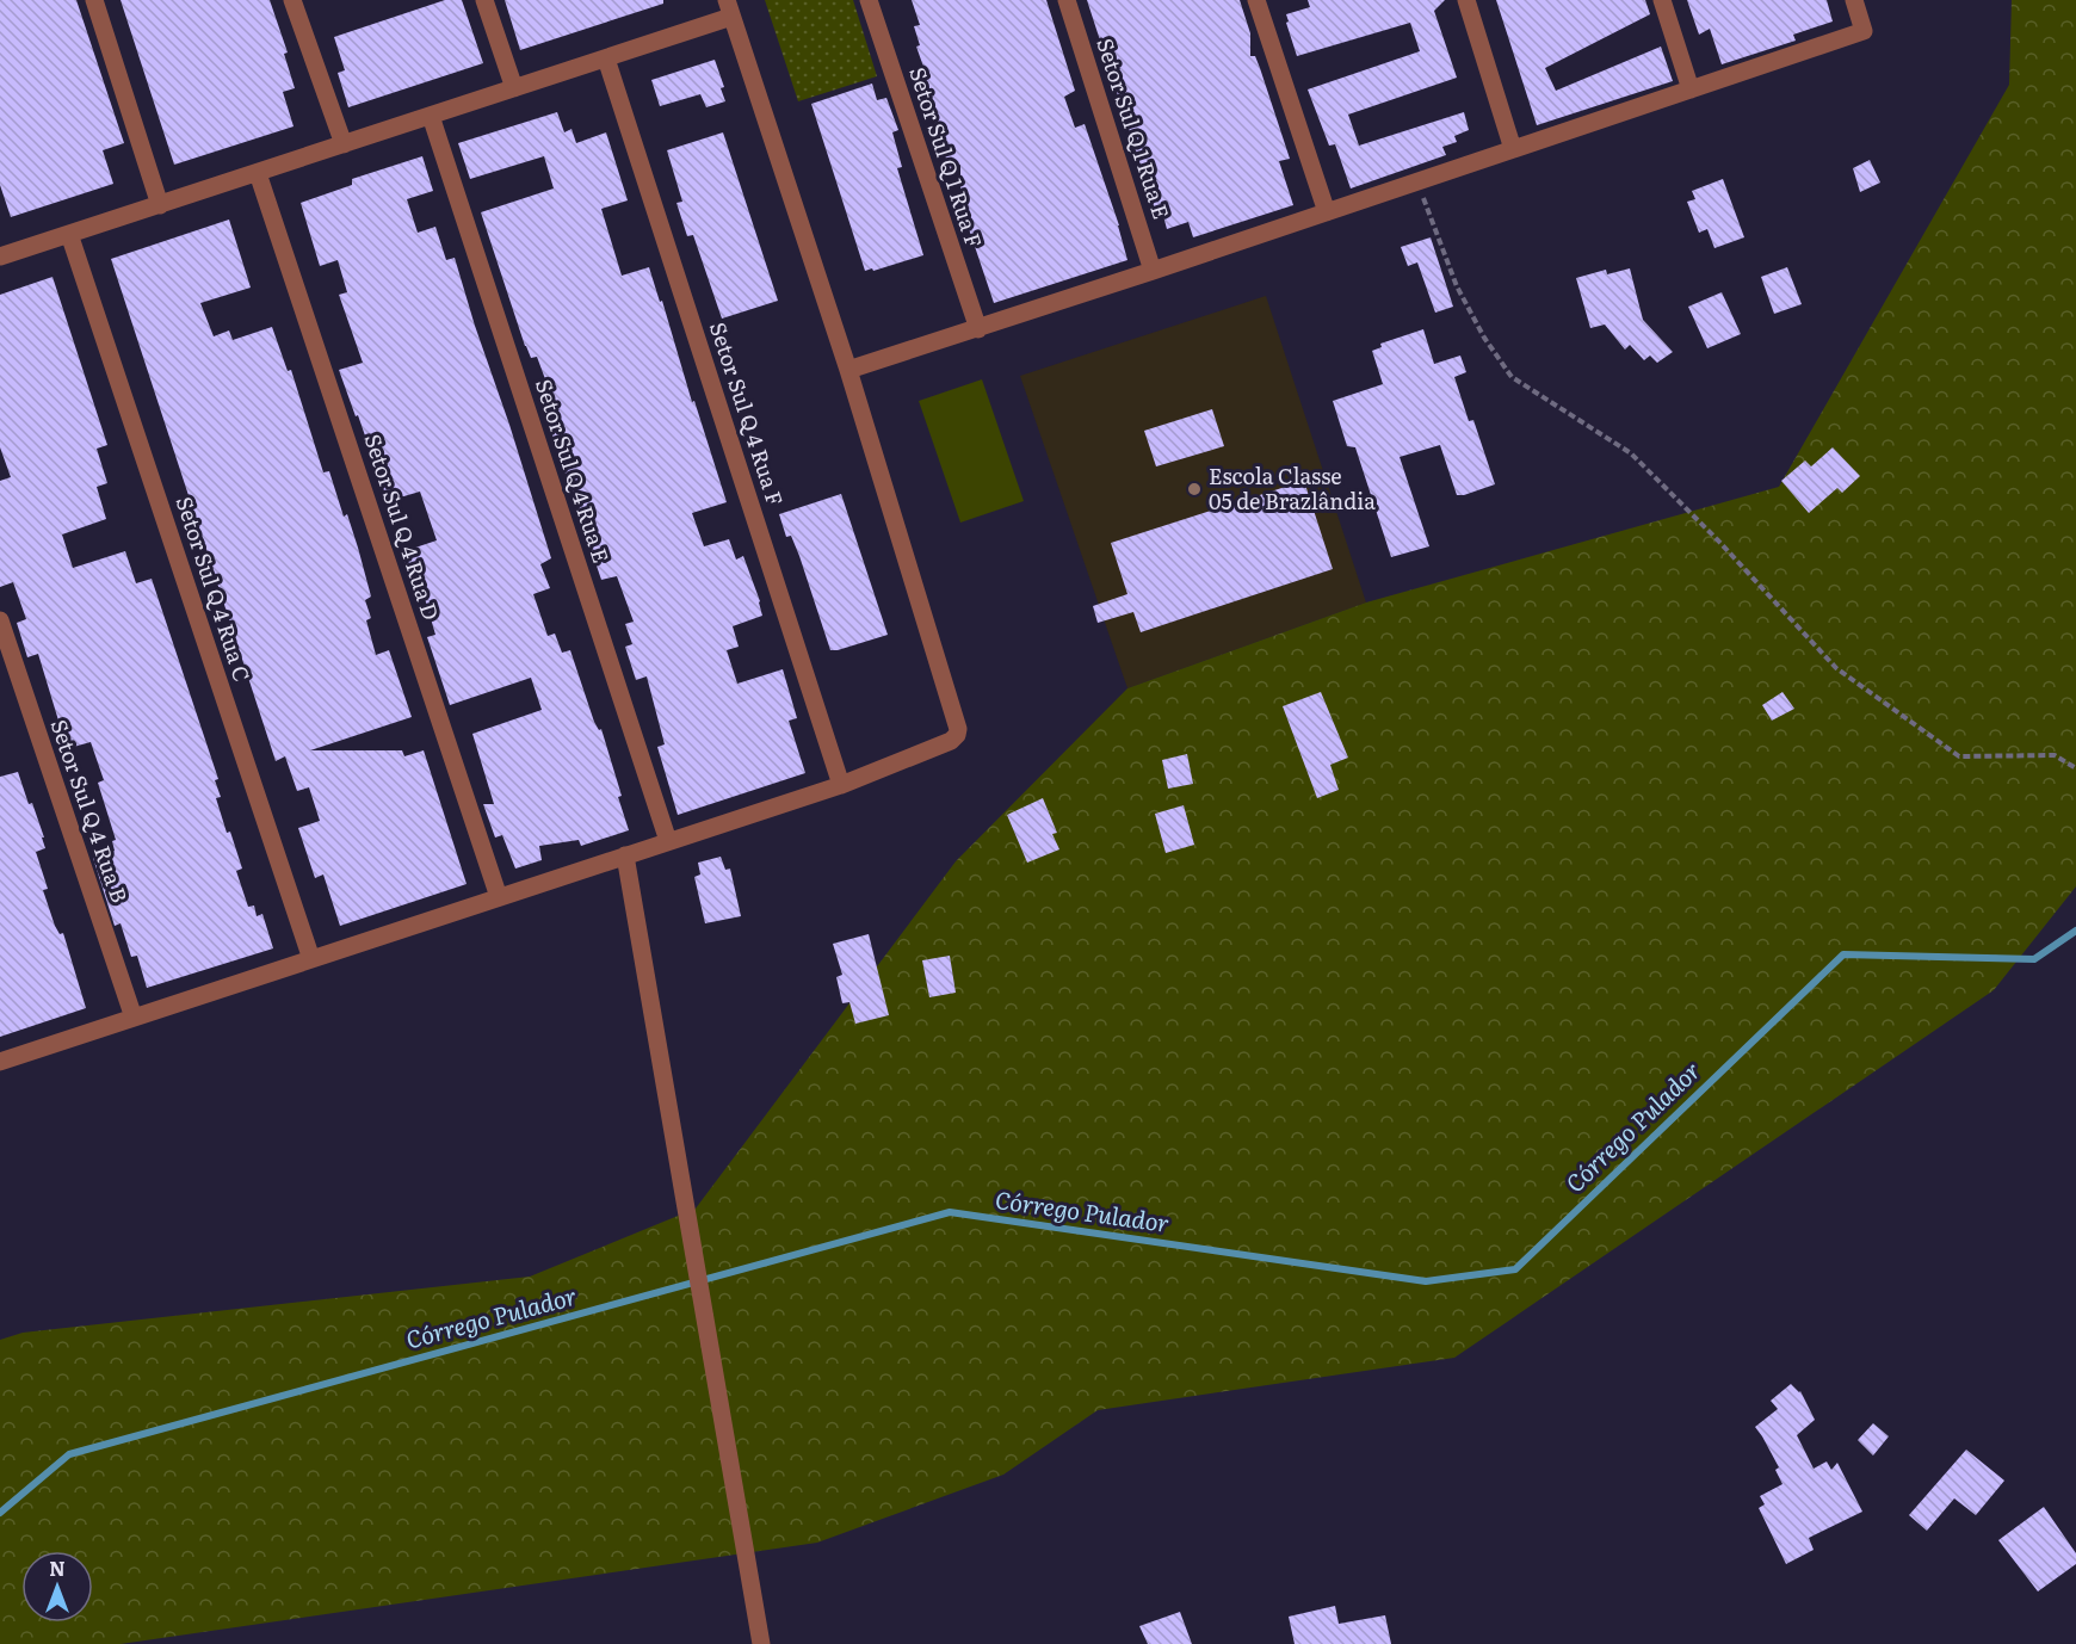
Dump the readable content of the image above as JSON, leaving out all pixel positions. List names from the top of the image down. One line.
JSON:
{"streets":{"street":["Setor Sul Q 1 Rua E","Setor Sul Q 1 Rua F","Setor Sul Q 4 Rua F","Setor Sul Q 4 Rua E","Setor Sul Q 4 Rua D","Setor Sul Q 4 Rua C","Setor Sul Q 4 Rua B"]},"water":["Córrego Pulador"],"places":["Escola Classe 05 de Brazlândia"],"north":"top"}
